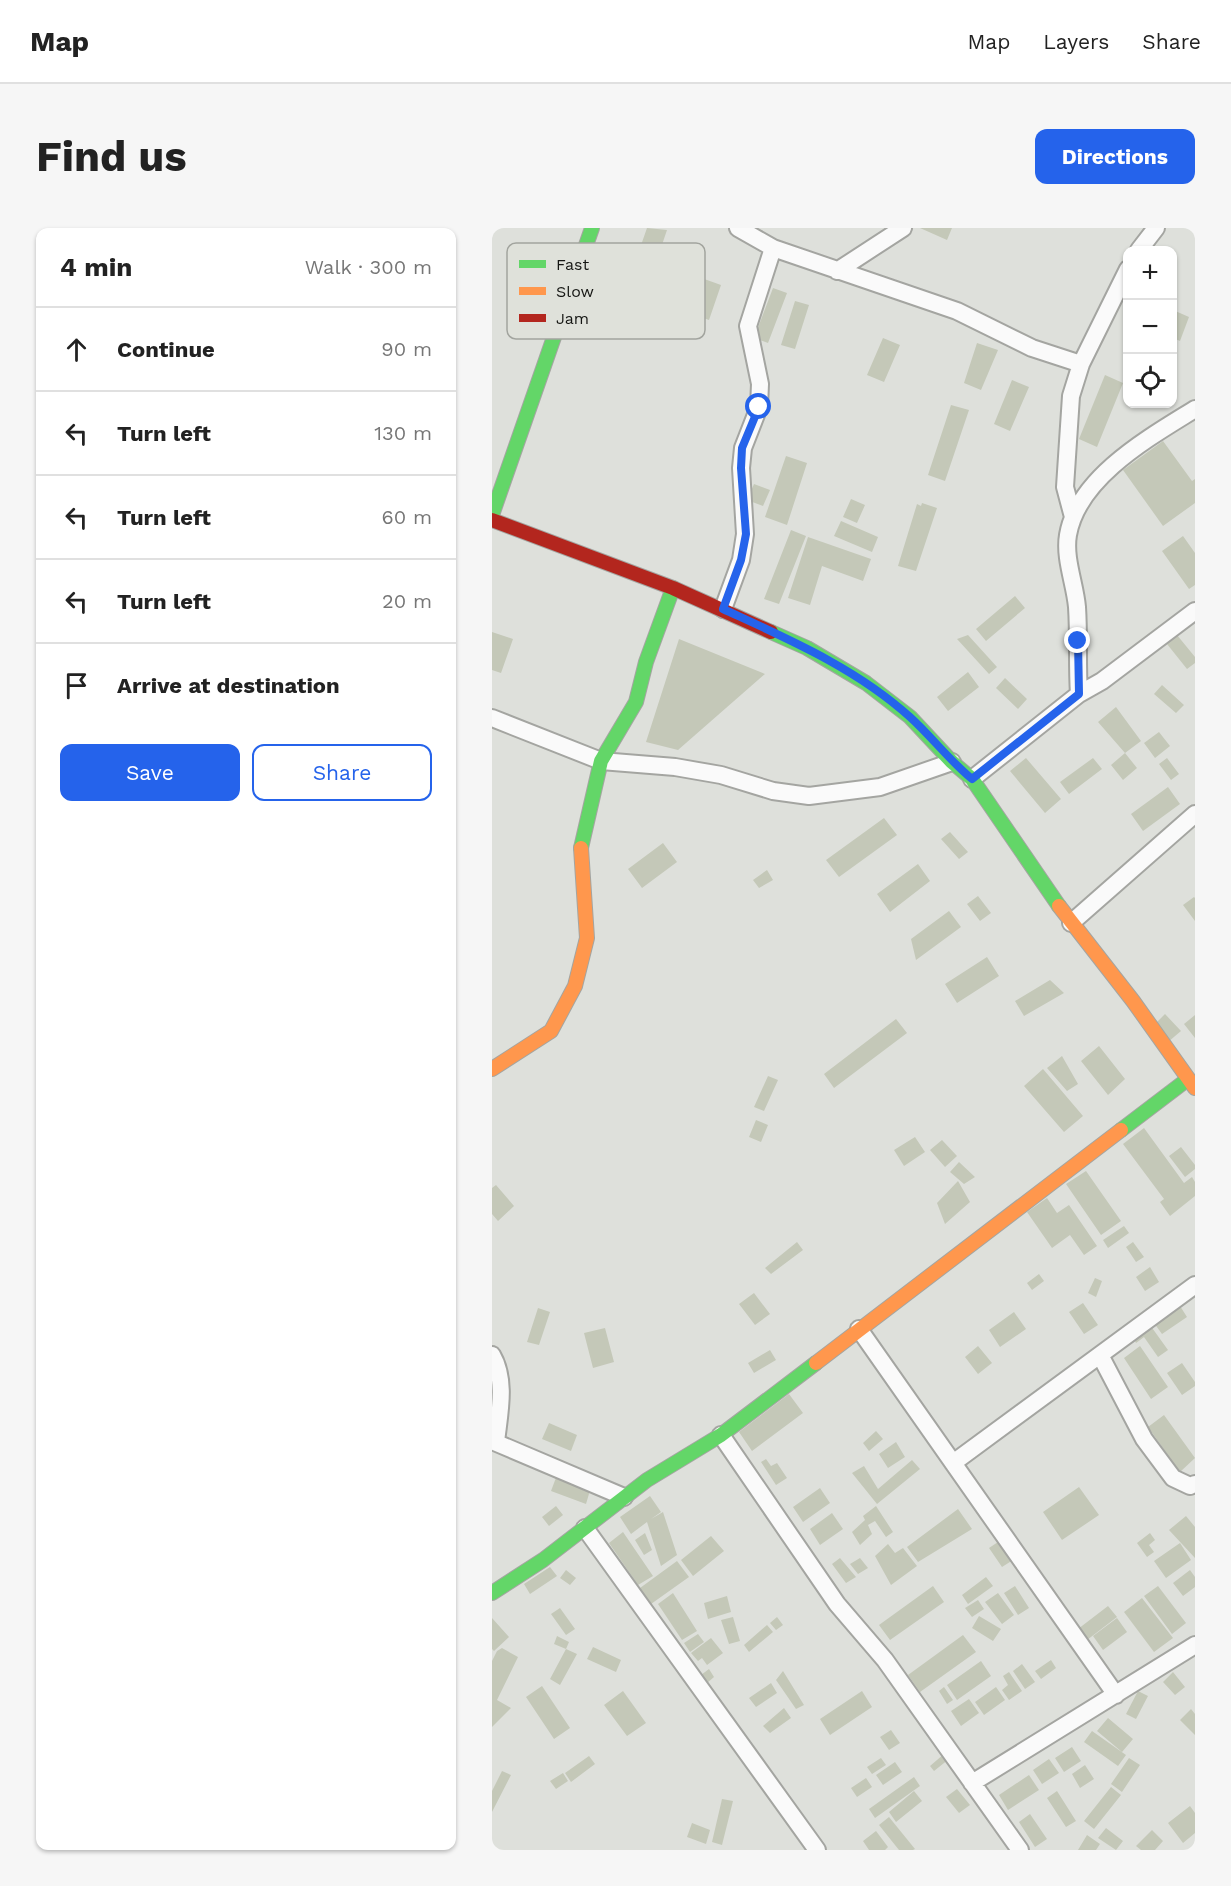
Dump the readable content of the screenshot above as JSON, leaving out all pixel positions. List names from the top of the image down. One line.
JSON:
{"legend":["Fast","Slow","Jam"],"page":{"header":"Map","nav":["Map","Layers","Share"],"buttons":["Directions",["Save","Share"]],"title":"Find us","heading":["4 min","Walk · 300 m"],"map_buttons":["+","−"],"list":[["Continue","90 m"],["Turn left","130 m"],["Turn left","60 m"],["Turn left","20 m"],"Arrive at destination"]}}
